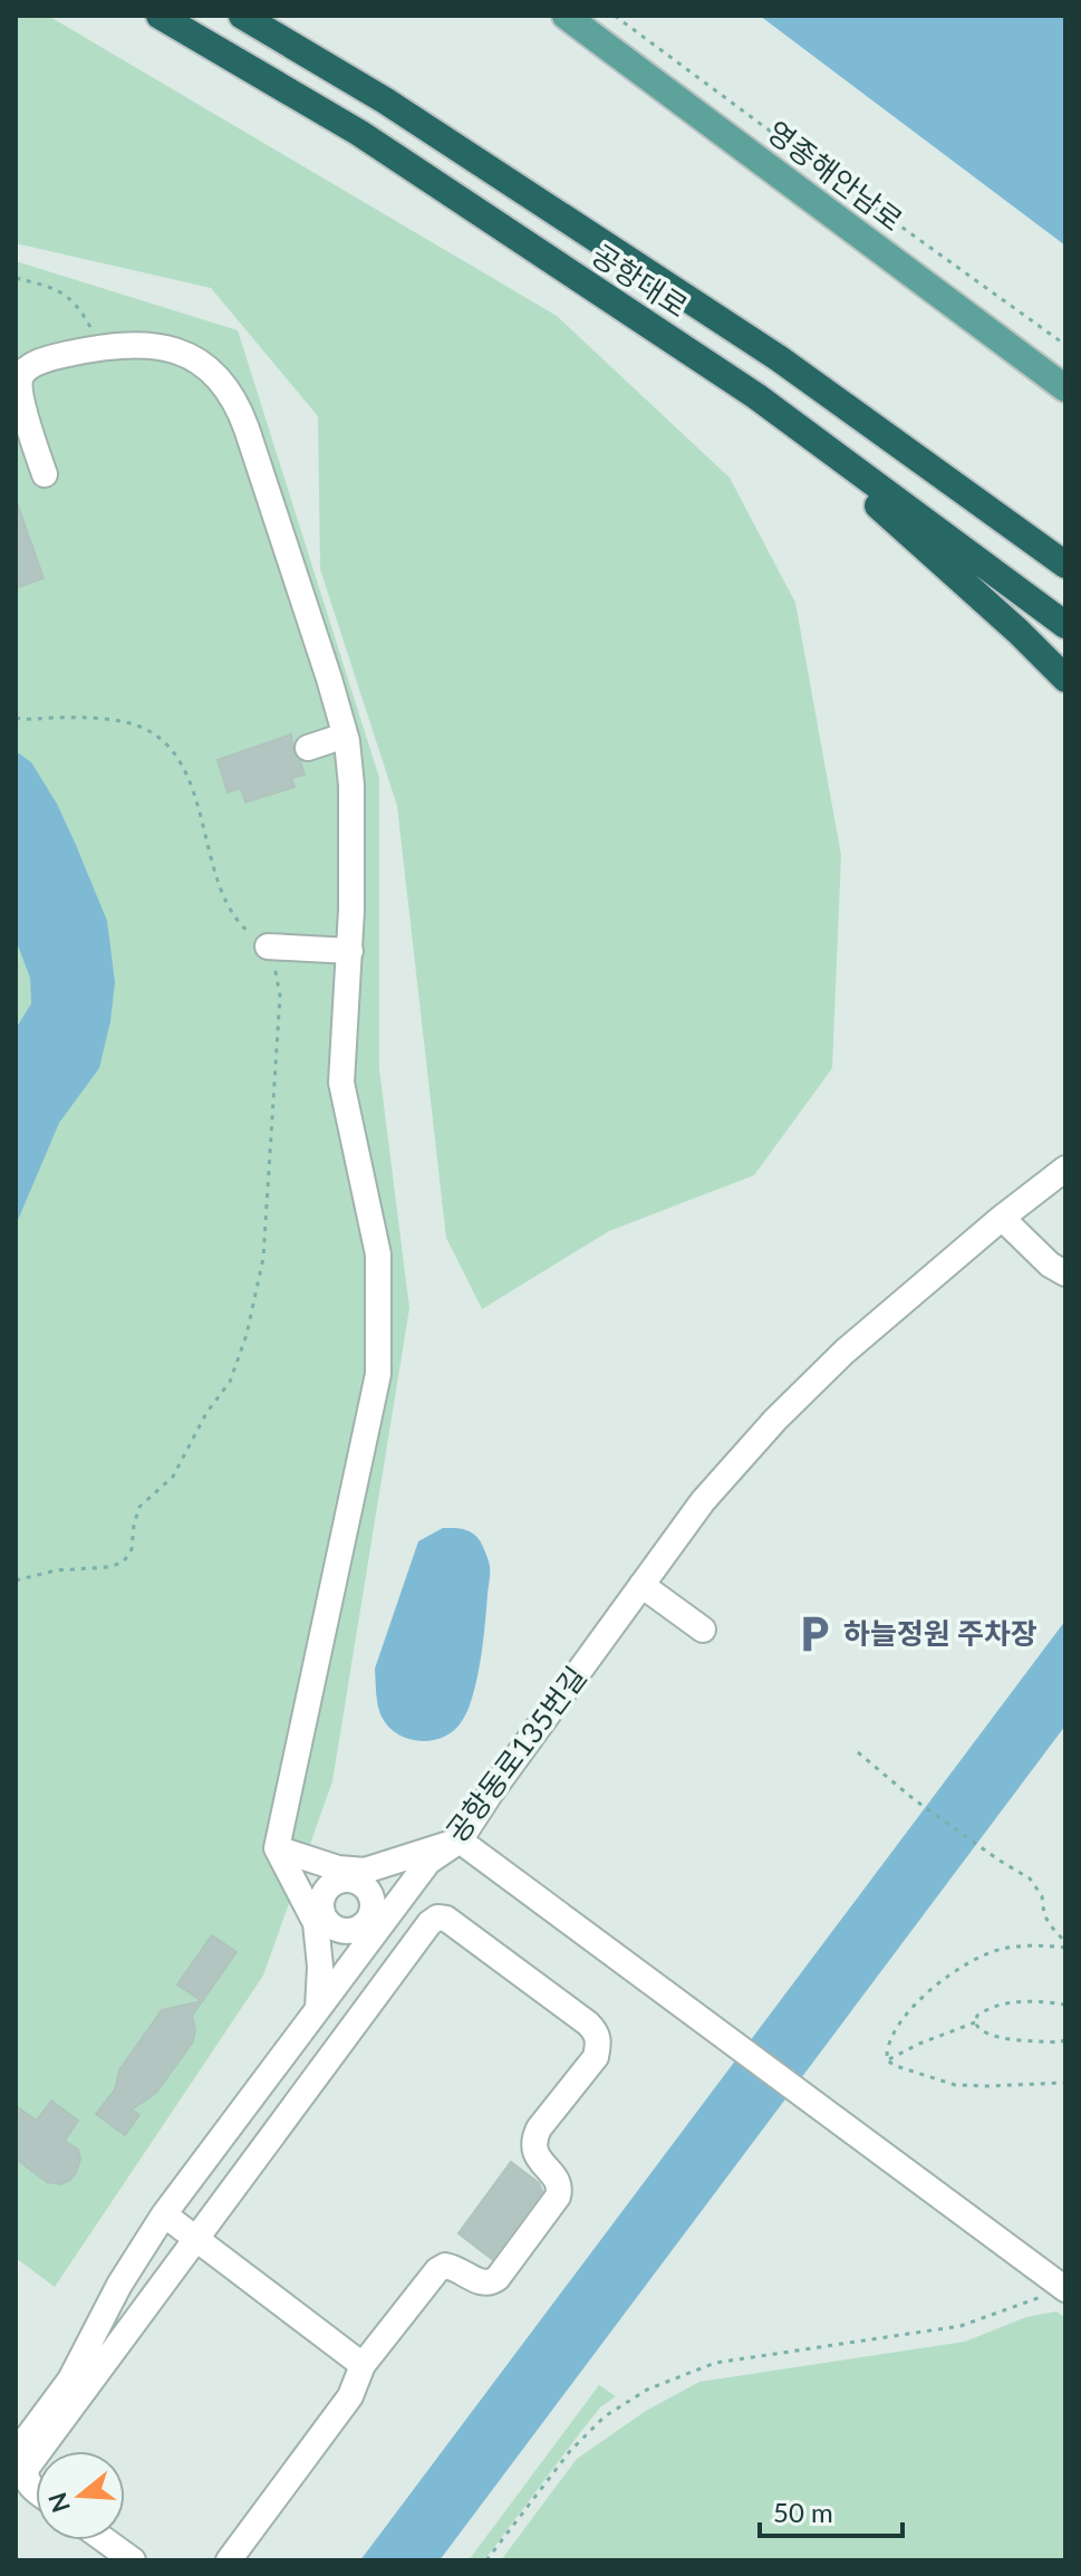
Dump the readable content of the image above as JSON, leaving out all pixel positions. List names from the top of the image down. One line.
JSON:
{"streets":{"highway":["공항대로"],"main road":["영종해안남로"],"street":["공항동로135번길"]},"places":{"parking":["하늘정원 주차장"]},"scale_bar":"50 m","north":"left"}
